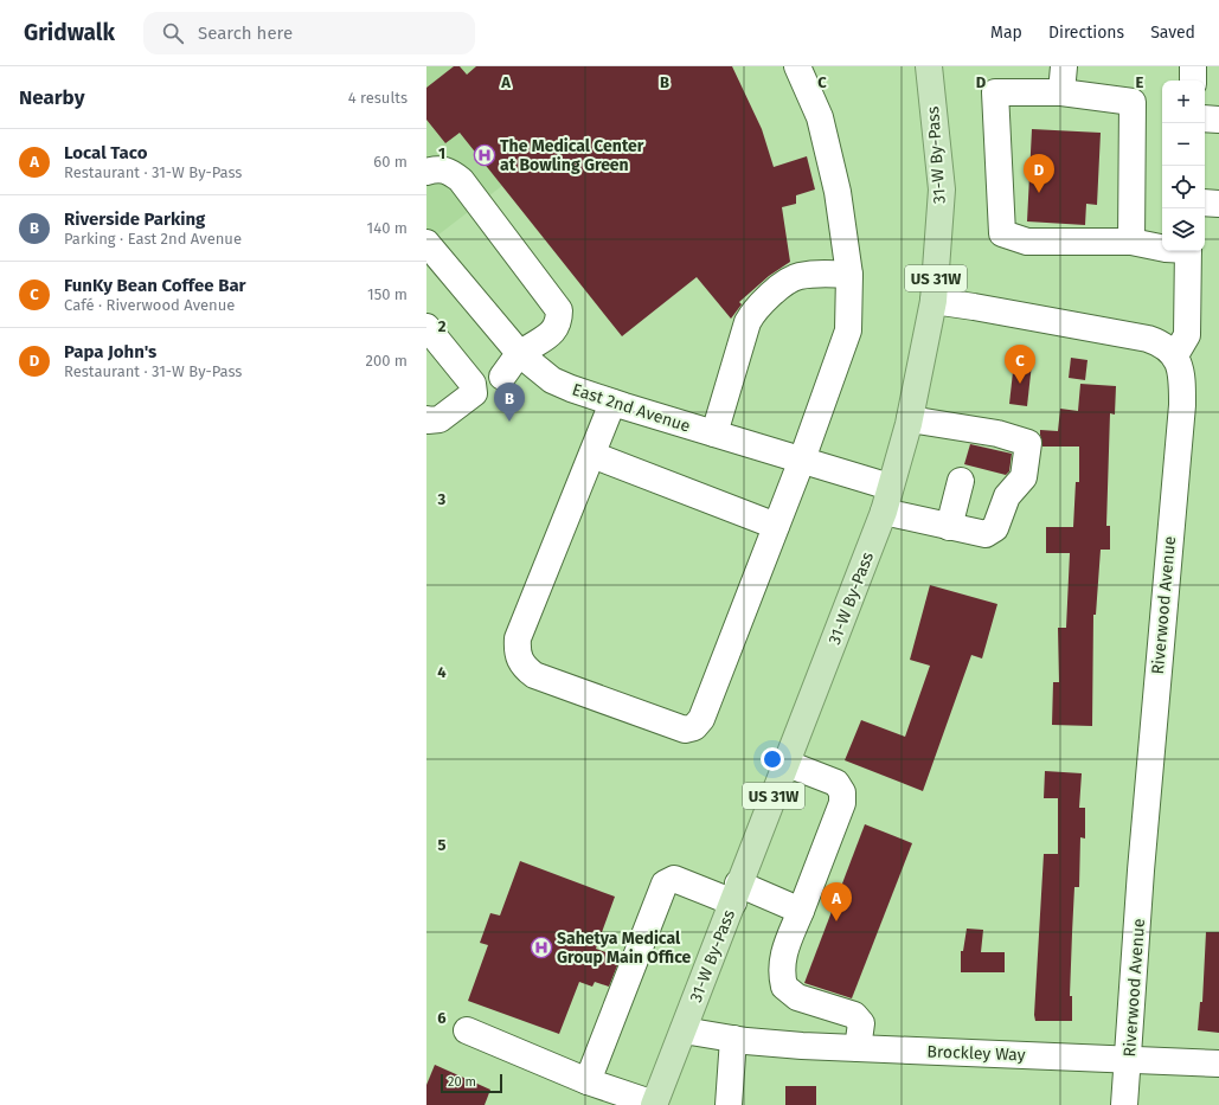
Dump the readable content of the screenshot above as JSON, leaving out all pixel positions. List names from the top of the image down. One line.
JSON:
{"streets":{"main road":["31-W By-Pass","US 31W"],"street":["East 2nd Avenue","Riverwood Avenue","Brockley Way"]},"crossings":[["31-W By-Pass","East 2nd Avenue"],["31-W By-Pass","Brockley Way"],["Riverwood Avenue","Brockley Way"]],"places":{"hospital":["The Medical Center at Bowling Green","Sahetya Medical Group Main Office"]},"scale_bar":"20 m","page":{"header":"Gridwalk","search":"Search here","nav":["Map","Directions","Saved"],"heading":["Nearby","4 results"],"map_buttons":["+","−"],"list":[{"mark":"A","name":"Local Taco","note":"Restaurant · 31-W By-Pass","value":"60 m"},{"mark":"B","name":"Riverside Parking","note":"Parking · East 2nd Avenue","value":"140 m"},{"mark":"C","name":"FunKy Bean Coffee Bar","note":"Café · Riverwood Avenue","value":"150 m"},{"mark":"D","name":"Papa John's","note":"Restaurant · 31-W By-Pass","value":"200 m"}],"pins":["D","C","B","A"],"scale":"20 m"},"grid":{"columns":["A","B","C","D","E"],"rows":["1","2","3","4","5","6"]}}
